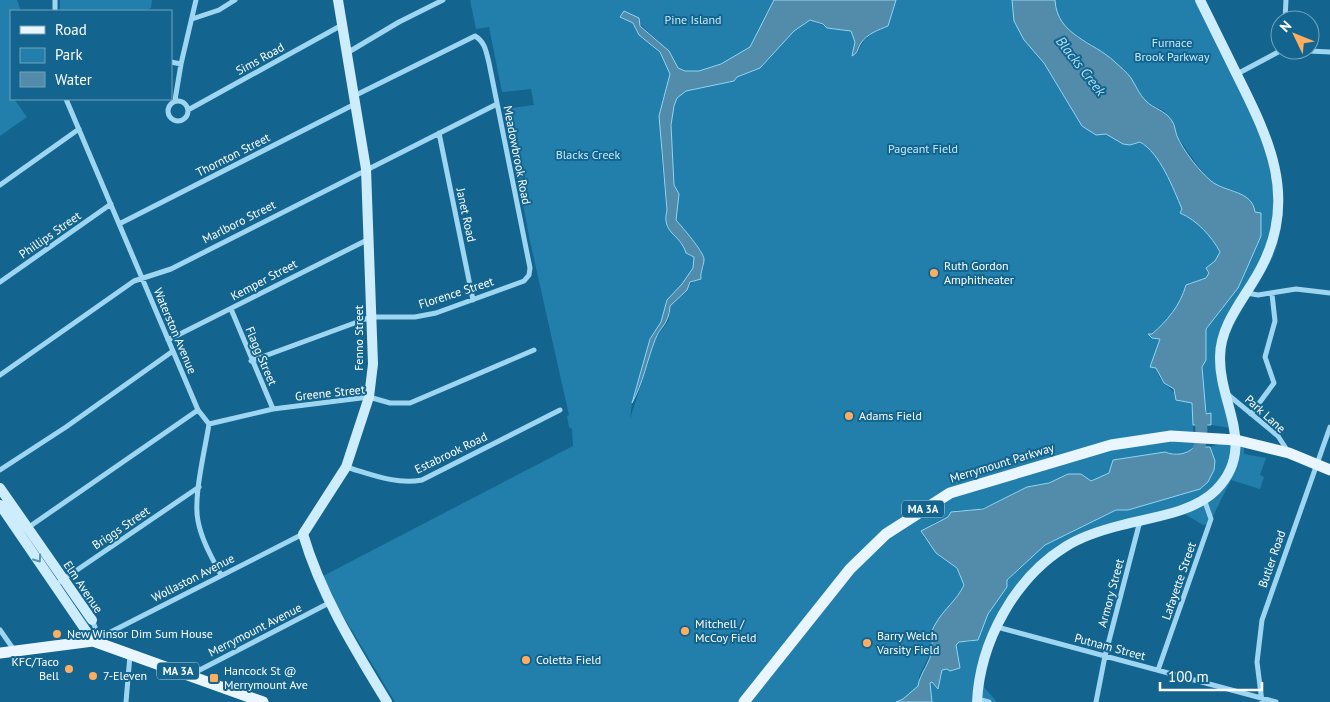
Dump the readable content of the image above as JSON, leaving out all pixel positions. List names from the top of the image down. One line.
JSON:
{"streets":{"main road":["Merrymount Parkway","MA 3A"],"street":["Sims Road","Thornton Street","Meadowbrook Road","Janet Road","Marlboro Street","Phillips Street","Kemper Street","Florence Street","Waterston Avenue","Fenno Street","Flagg Street","Greene Street","Park Lane","Estabrook Road","Briggs Street","Butler Road","Wollaston Avenue","Lafayette Street","Elm Avenue","Armory Street","Merrymount Avenue","Putnam Street"]},"crossings":[["Sims Road","Fenno Street"],["Thornton Street","Meadowbrook Road"],["Thornton Street","Waterston Avenue"],["Thornton Street","Fenno Street"],["Meadowbrook Road","Marlboro Street"],["Meadowbrook Road","Florence Street"],["Janet Road","Marlboro Street"],["Janet Road","Florence Street"],["Marlboro Street","Waterston Avenue"],["Marlboro Street","Fenno Street"],["Phillips Street","Waterston Avenue"],["Kemper Street","Waterston Avenue"],["Kemper Street","Fenno Street"],["Kemper Street","Flagg Street"],["Florence Street","Fenno Street"],["Florence Street","Flagg Street"],["Waterston Avenue","Greene Street"],["Fenno Street","Greene Street"],["Fenno Street","Estabrook Road"],["Fenno Street","Wollaston Avenue"],["Flagg Street","Greene Street"],["Park Lane","MA 3A"],["Merrymount Parkway","MA 3A"],["MA 3A","Butler Road"],["MA 3A","Wollaston Avenue"],["MA 3A","Elm Avenue"],["MA 3A","Merrymount Avenue"],["Briggs Street","Elm Avenue"],["Butler Road","Putnam Street"],["Wollaston Avenue","Elm Avenue"],["Lafayette Street","Putnam Street"],["Armory Street","Putnam Street"]],"water":["Blacks Creek"],"parks":["Pine Island","Furnace Brook Parkway","Pageant Field","Blacks Creek"],"places":{"other":["Ruth Gordon Amphitheater","Adams Field","Mitchell / McCoy Field","New Winsor Dim Sum House","Barry Welch Varsity Field","Coletta Field","KFC/Taco Bell","7-Eleven"],"transit":["Hancock St @ Merrymount Ave"]},"legend":["Road","Park","Water"],"scale_bar":"100 m","north":"top left"}
